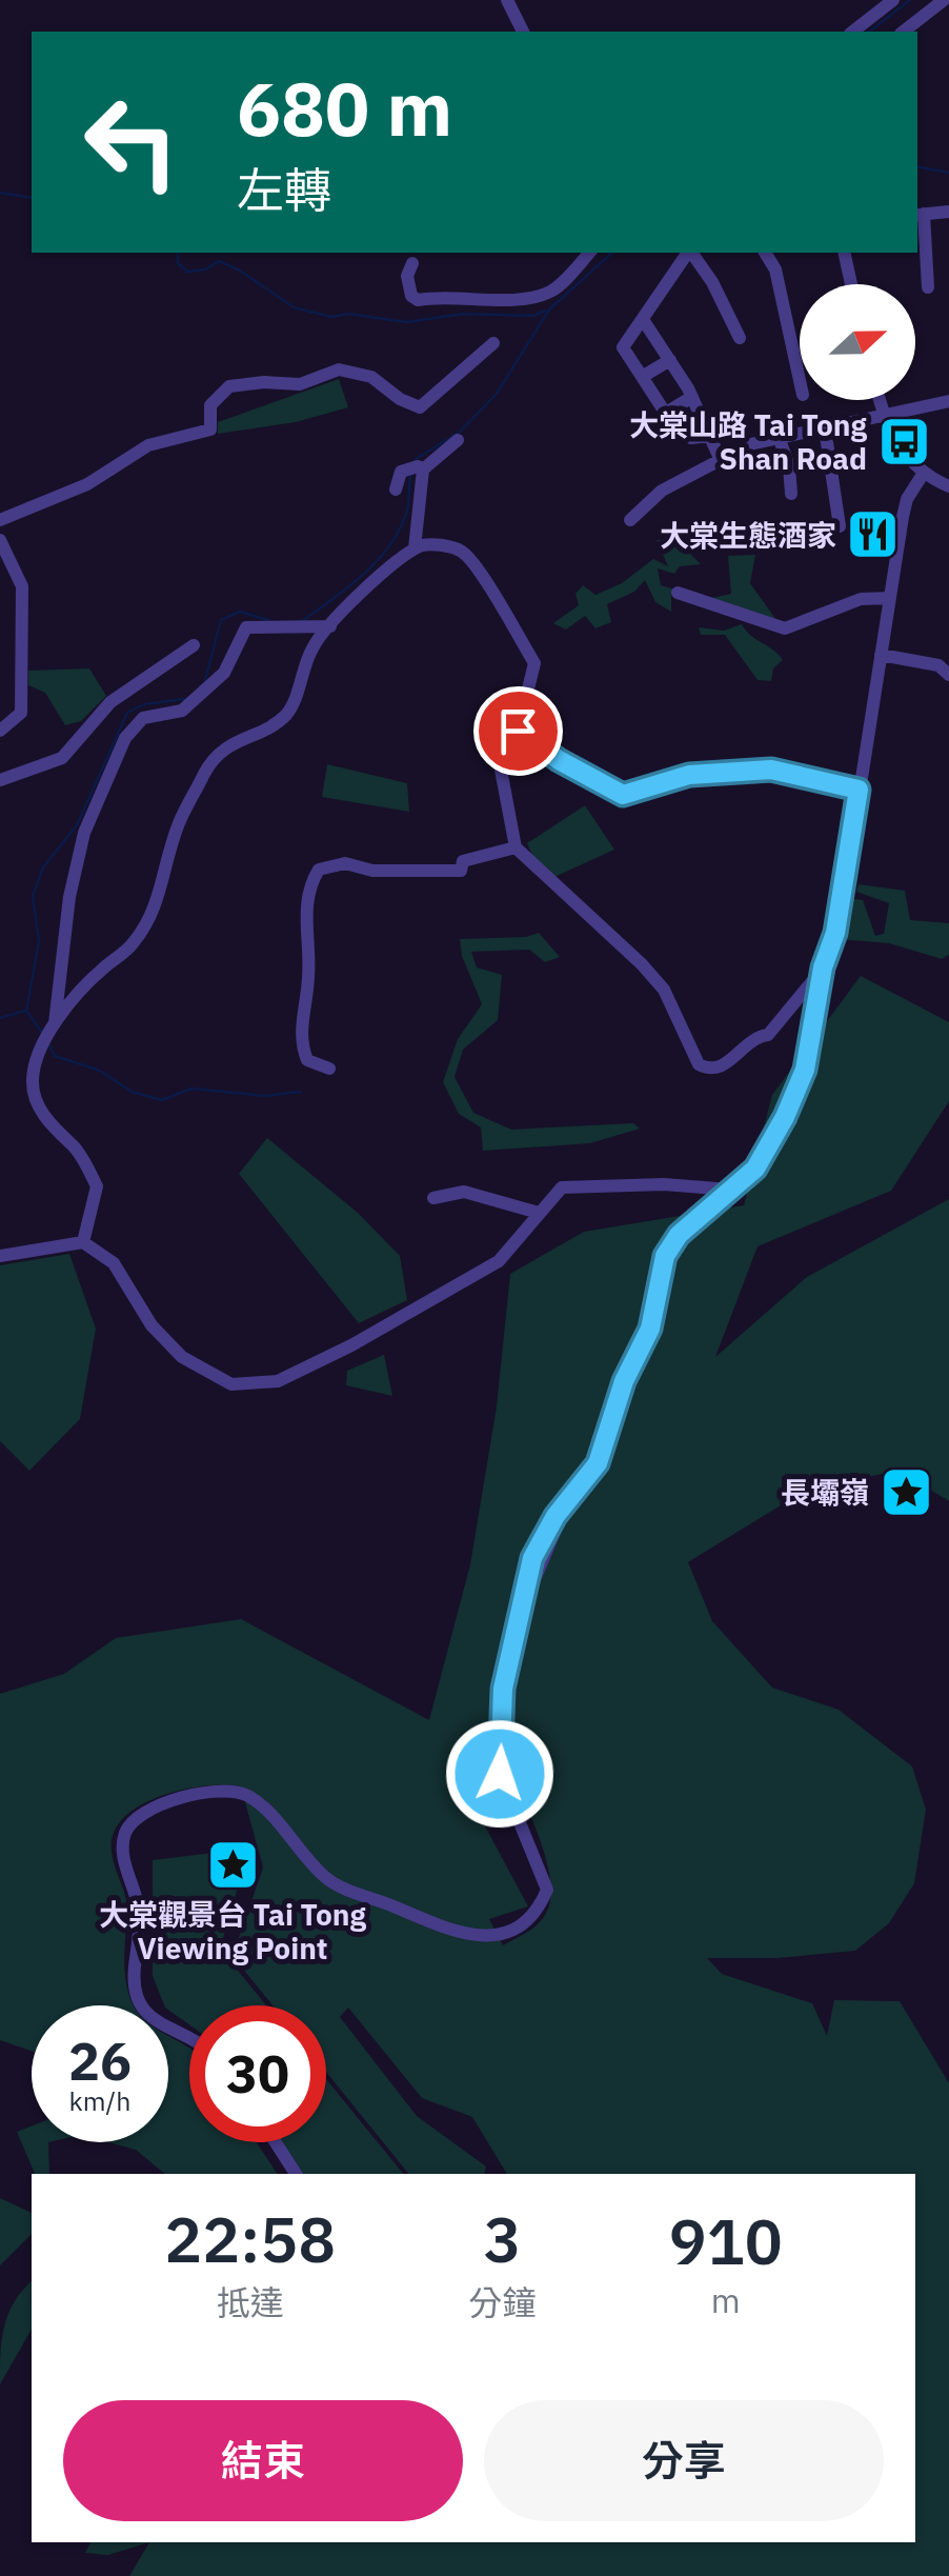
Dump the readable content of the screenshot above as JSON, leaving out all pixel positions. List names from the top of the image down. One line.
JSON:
{"places":{"bus stop":["大棠山路 Tai Tong Shan Road"],"restaurant":["大棠生態酒家"],"place":["長壩嶺","大棠觀景台 Tai Tong Viewing Point"]},"north":"right","page":{"turn":["680 m","左轉"],"speed":"26 km/h","limit":"30","eta":["22:58","抵達","3","分鐘","910","m"],"buttons":["結束","分享"]}}
